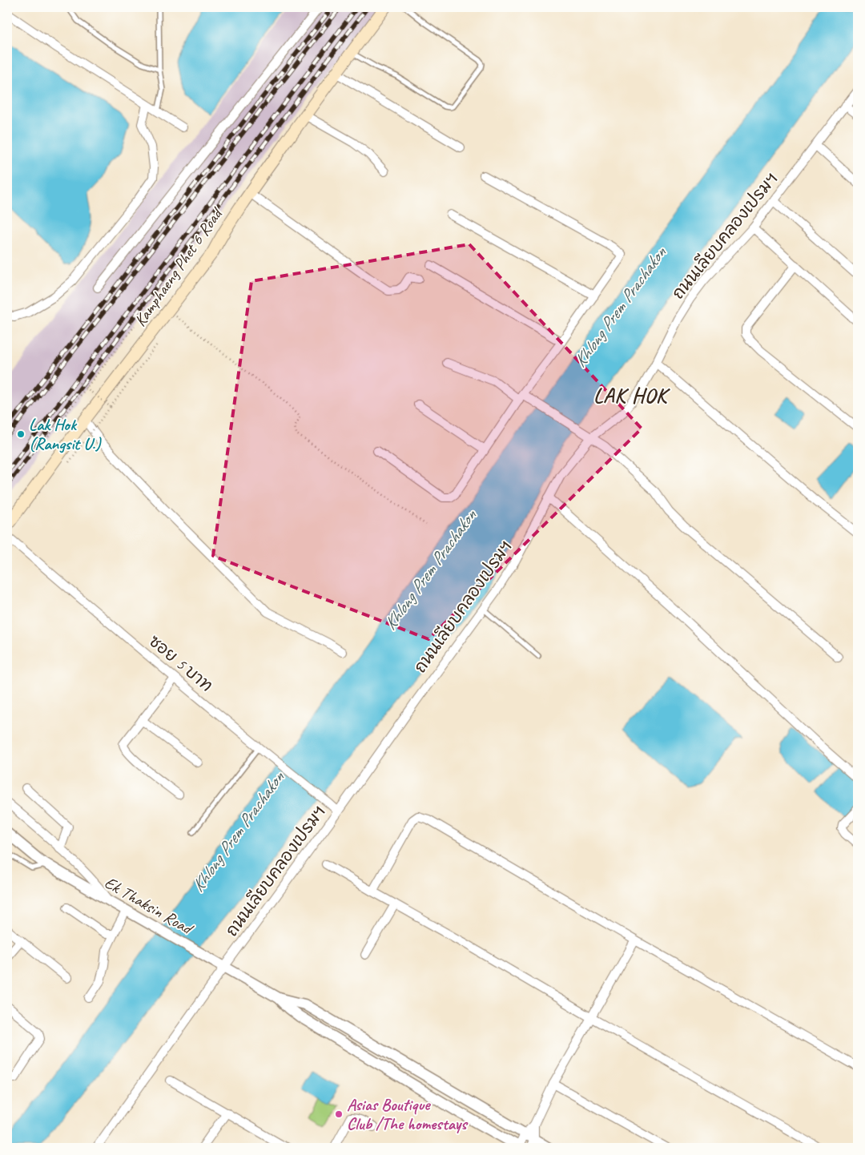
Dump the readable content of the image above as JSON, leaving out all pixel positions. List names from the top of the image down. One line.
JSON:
{"streets":{"main road":["Kamphaeng Phet 6 Road"],"street":["ถนนเลียบคลองเปรมฯ","ซอย 5 บาท","Ek Thaksin Road"]},"crossings":[["ถนนเลียบคลองเปรมฯ","ซอย 5 บาท"],["ถนนเลียบคลองเปรมฯ","Ek Thaksin Road"]],"districts":["LAK HOK"],"water":["Khlong Prem Prachakon"],"places":["Lak Hok (Rangsit U.)","Asias Boutique Club /The homestays"]}
